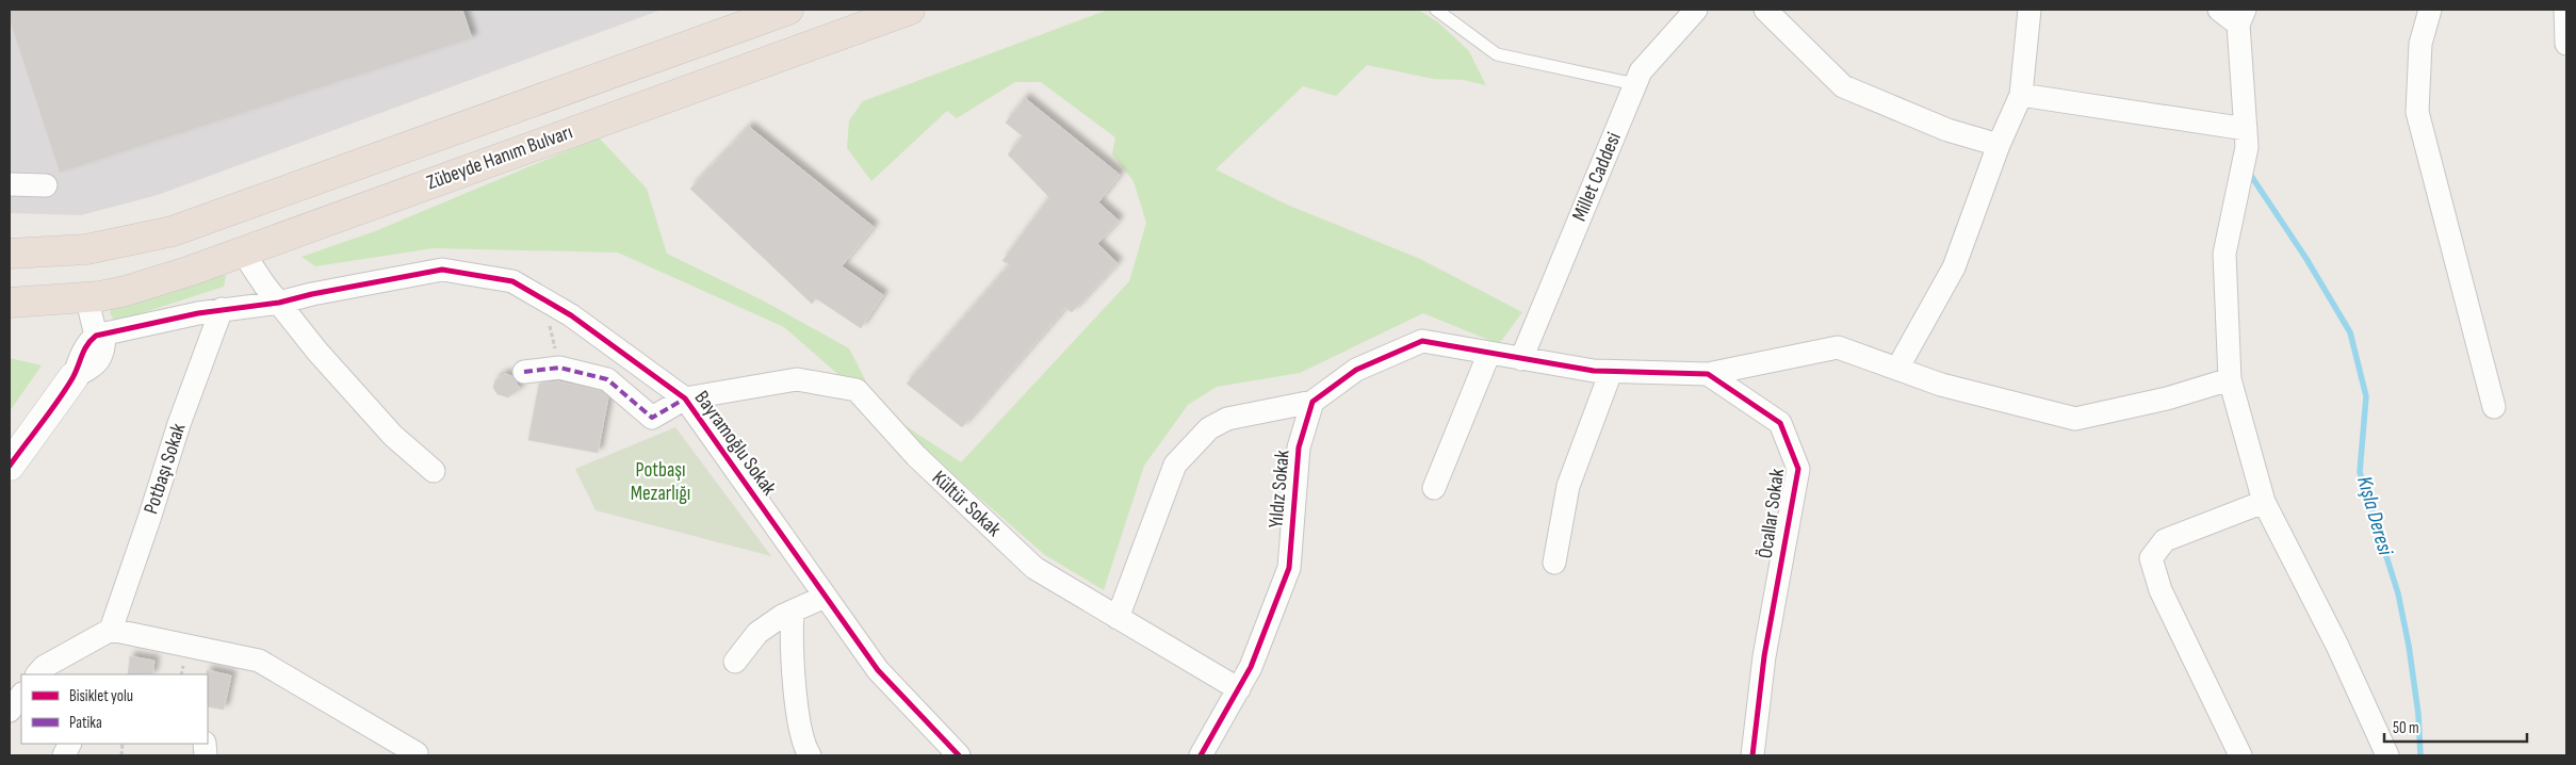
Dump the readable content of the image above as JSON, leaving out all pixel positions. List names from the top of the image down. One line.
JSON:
{"streets":{"highway":["Zübeyde Hanım Bulvarı"],"street":["Millet Caddesi","Bayramoğlu Sokak","Potbaşı Sokak","Yıldız Sokak","Kültür Sokak","Öcallar Sokak"]},"crossings":[["Bayramoğlu Sokak","Potbaşı Sokak"],["Bayramoğlu Sokak","Kültür Sokak"],["Yıldız Sokak","Kültür Sokak"]],"water":["Kışla Deresi"],"parks":["Potbaşı Mezarlığı"],"legend":["Bisiklet yolu","Patika"],"scale_bar":"50 m"}
